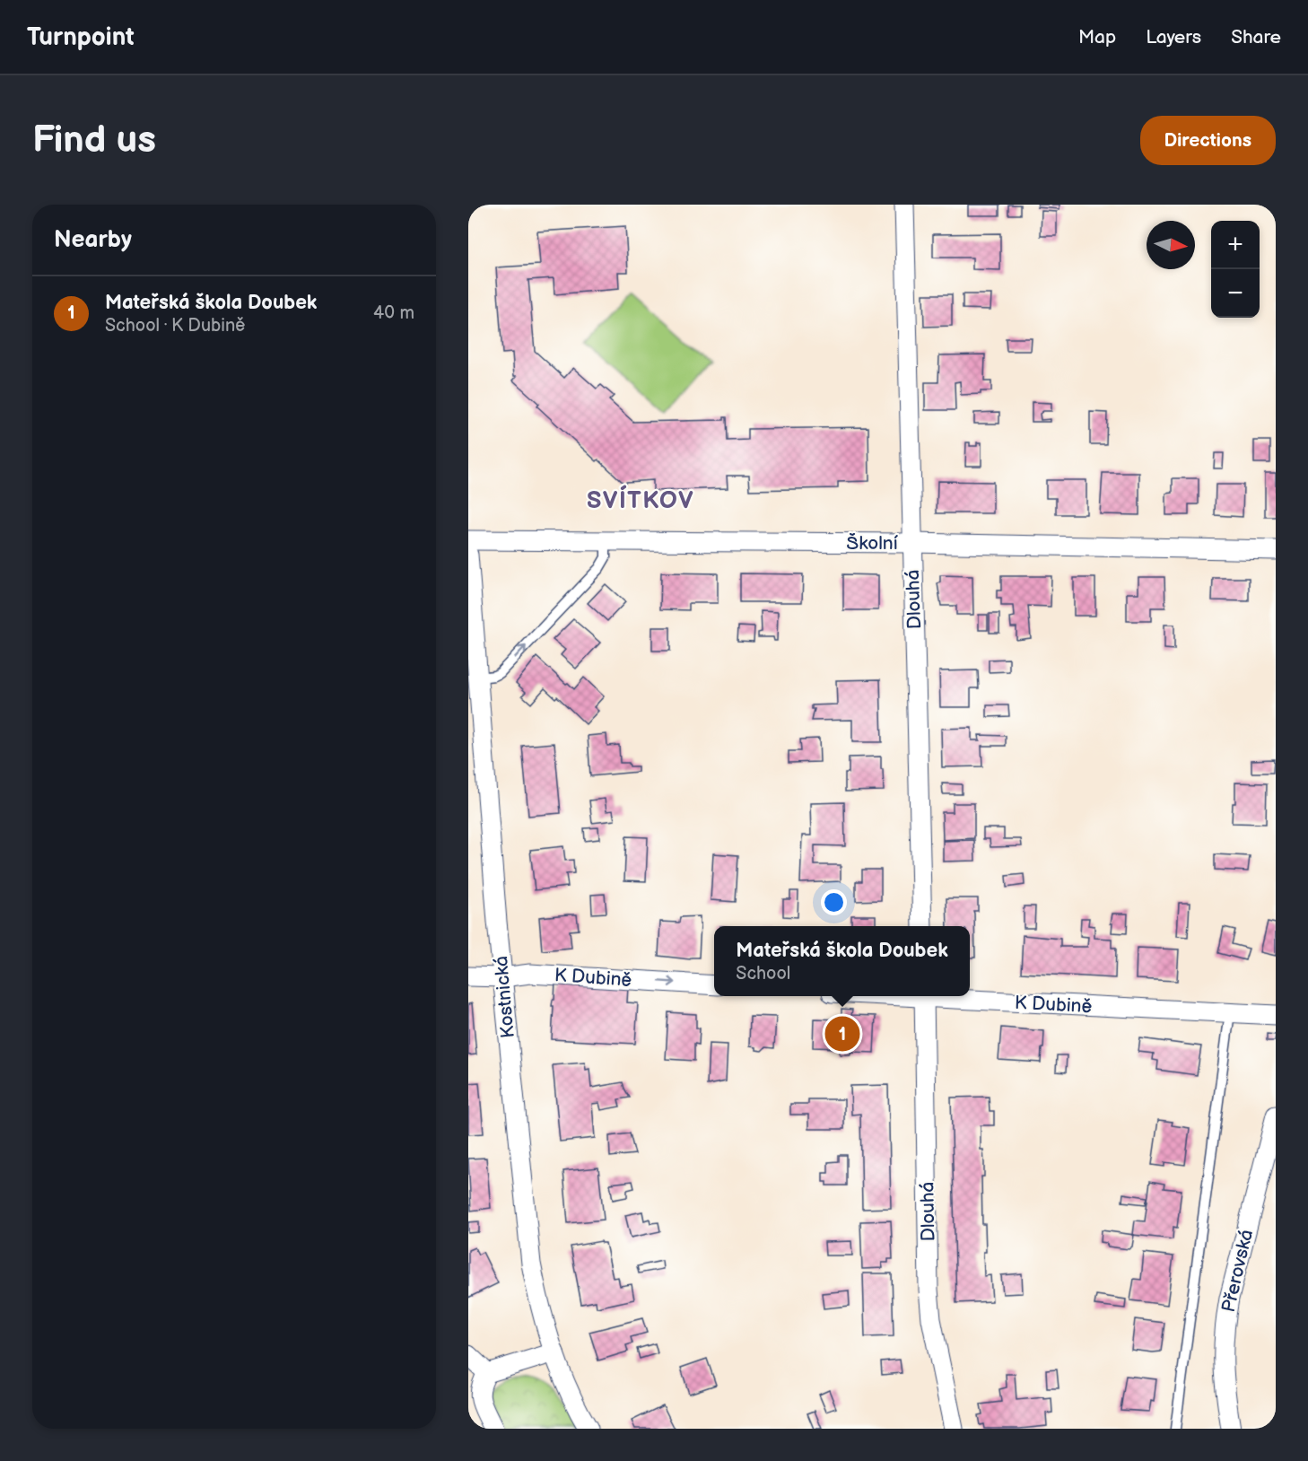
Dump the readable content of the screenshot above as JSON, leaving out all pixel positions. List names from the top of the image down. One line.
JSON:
{"streets":{"street":["Školní","Dlouhá","K Dubině","Kostnická","Přerovská"]},"crossings":[["Školní","Dlouhá"],["K Dubině","Kostnická"]],"one_way":["K Dubině"],"districts":["SVÍTKOV"],"north":"right","page":{"header":"Turnpoint","nav":["Map","Layers","Share"],"buttons":"Directions","title":"Find us","heading":"Nearby","map_buttons":["+","−"],"list":[{"mark":"1","name":"Mateřská škola Doubek","note":"School · K Dubině","value":"40 m"}],"popup":["Mateřská škola Doubek","School"],"pins":"1"}}
